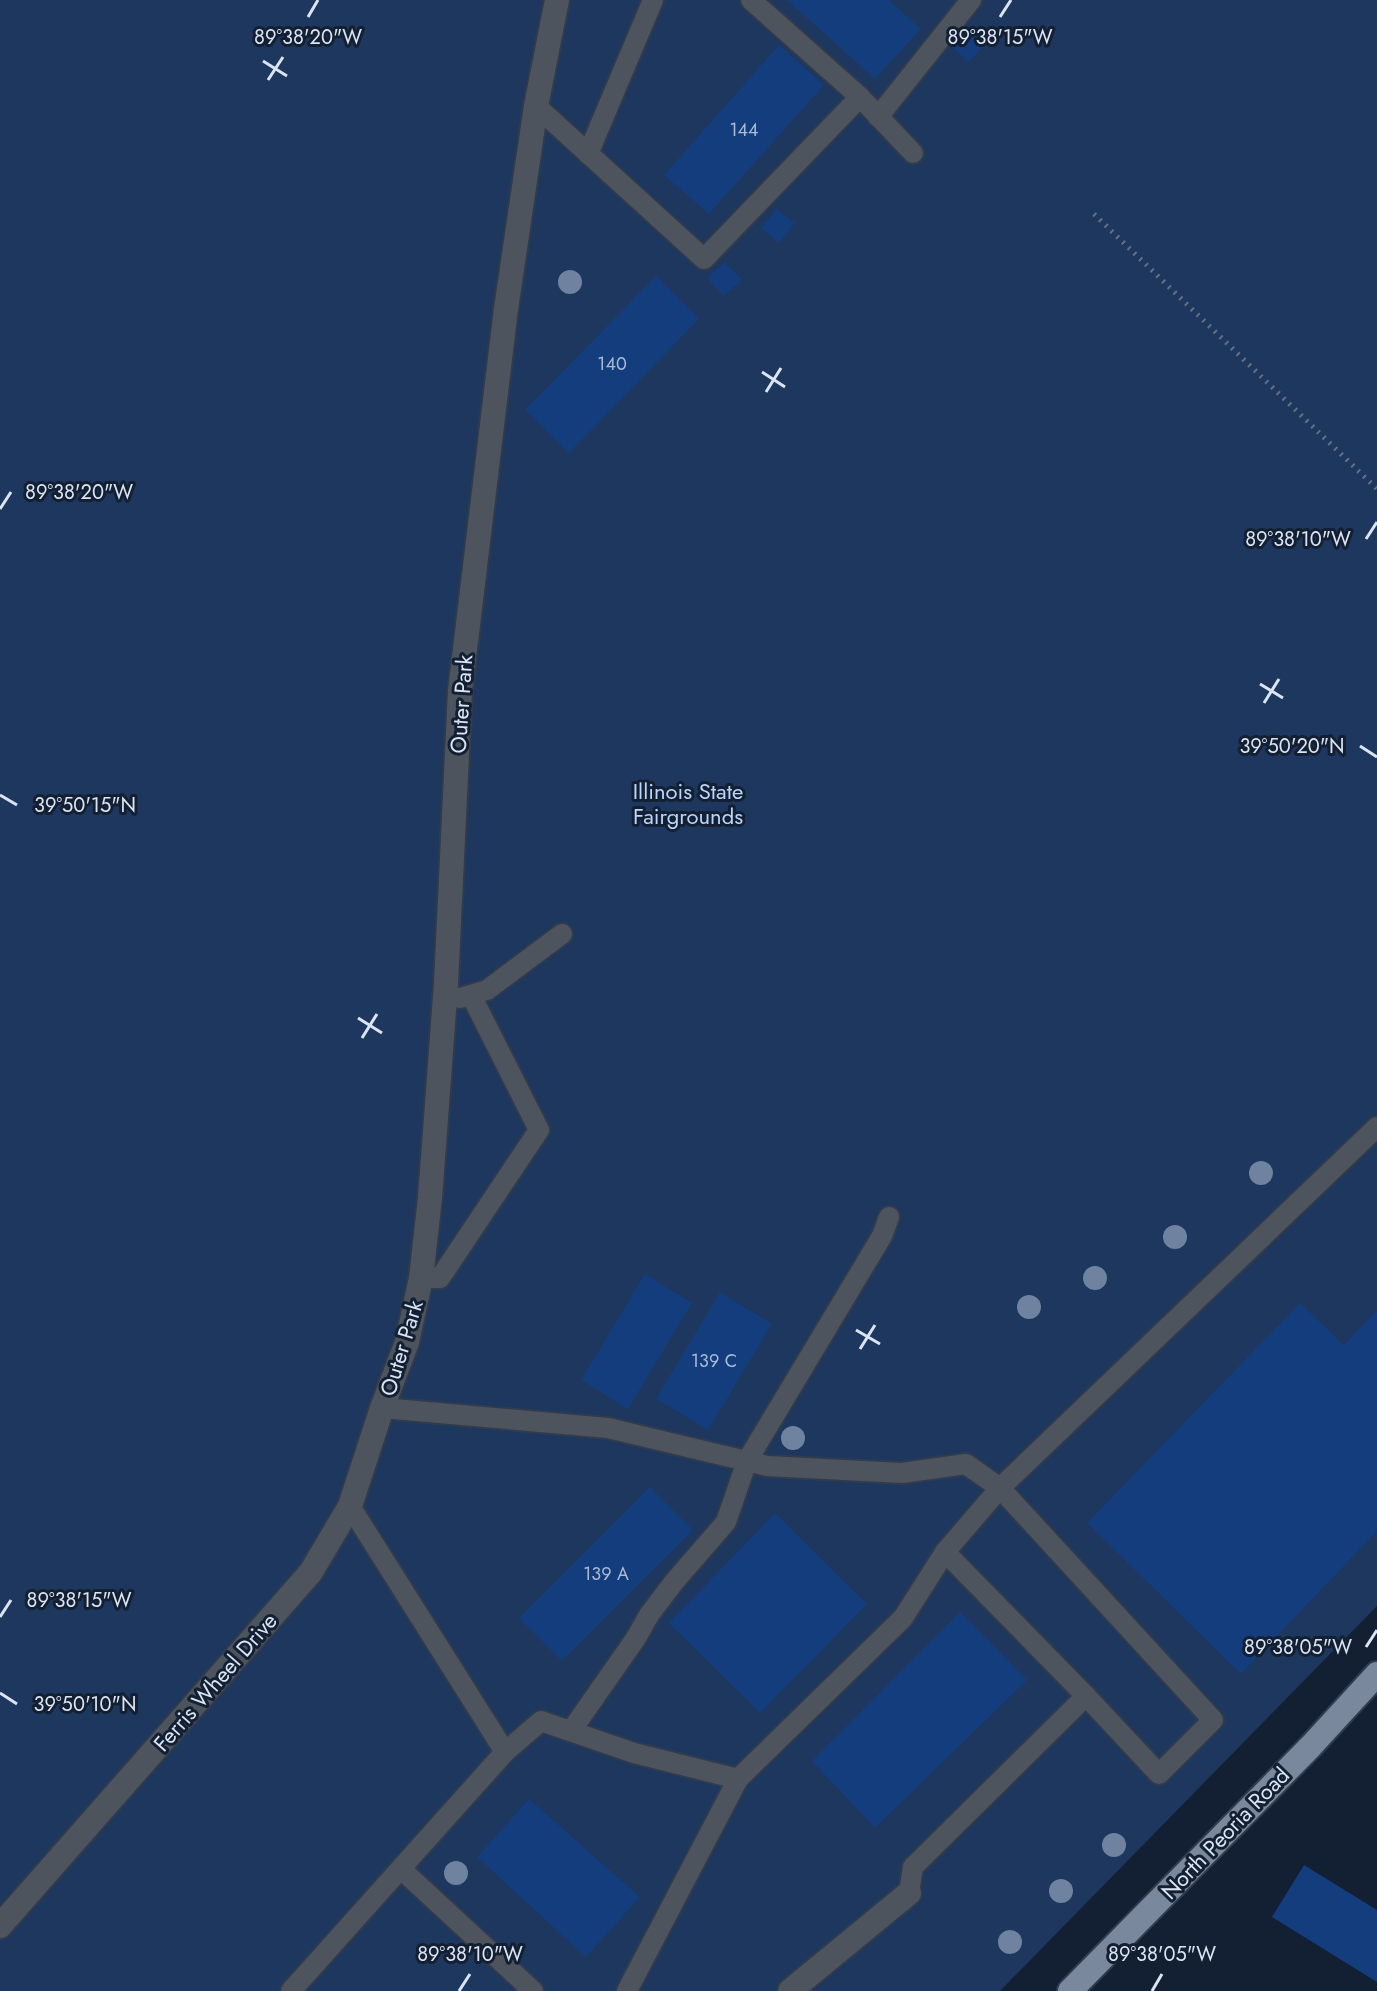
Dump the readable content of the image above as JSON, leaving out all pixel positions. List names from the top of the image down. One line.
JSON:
{"streets":{"main road":["North Peoria Road"],"street":["Outer Park","Ferris Wheel Drive"]},"crossings":[["Outer Park","Ferris Wheel Drive"]],"parks":["Illinois State Fairgrounds"],"house_numbers":["144","140","139 C","139 A"],"coordinates":["89°38'20\"W","89°38'15\"W","89°38'10\"W","39°50'20\"N","39°50'15\"N","89°38'05\"W","39°50'10\"N"]}
